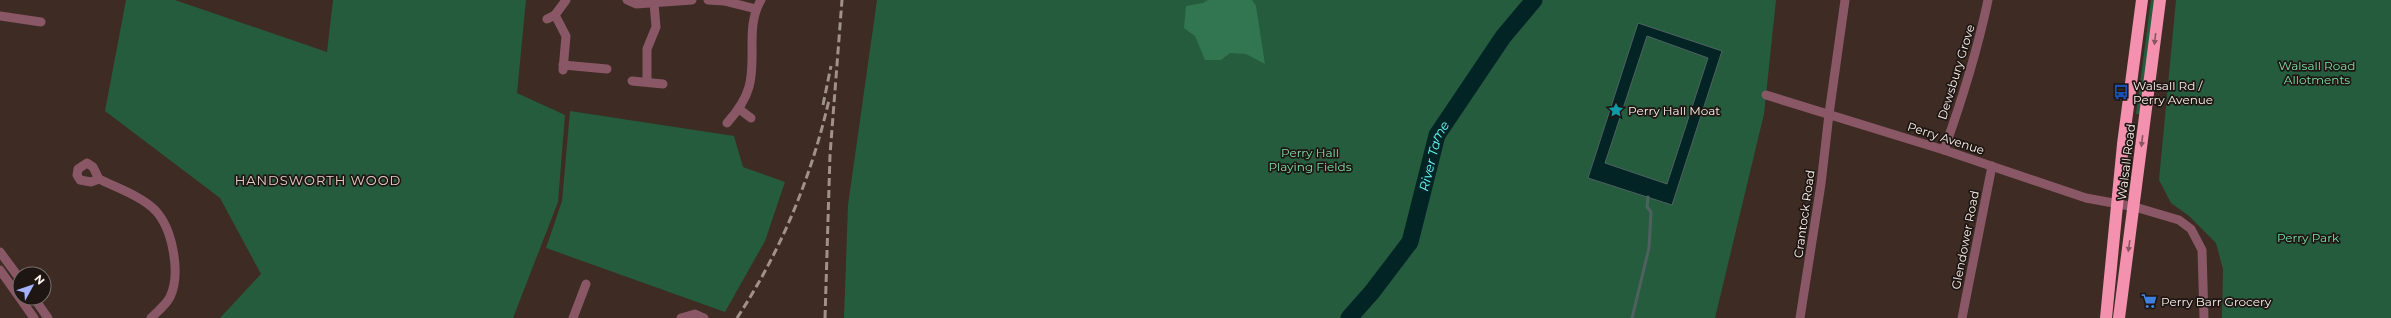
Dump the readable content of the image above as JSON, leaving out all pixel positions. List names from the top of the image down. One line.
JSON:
{"streets":{"highway":["Walsall Road"],"street":["Dewsbury Grove","Perry Avenue","Crantock Road","Glendower Road"]},"crossings":[["Dewsbury Grove","Perry Avenue"],["Perry Avenue","Walsall Road"],["Perry Avenue","Crantock Road"],["Perry Avenue","Glendower Road"]],"districts":["HANDSWORTH WOOD"],"water":["River Tame"],"parks":["Walsall Road Allotments","Perry Hall Playing Fields","Perry Park"],"places":{"bus stop":["Walsall Rd / Perry Avenue"],"place":["Perry Hall Moat"],"supermarket":["Perry Barr Grocery"]},"north":"top right"}
